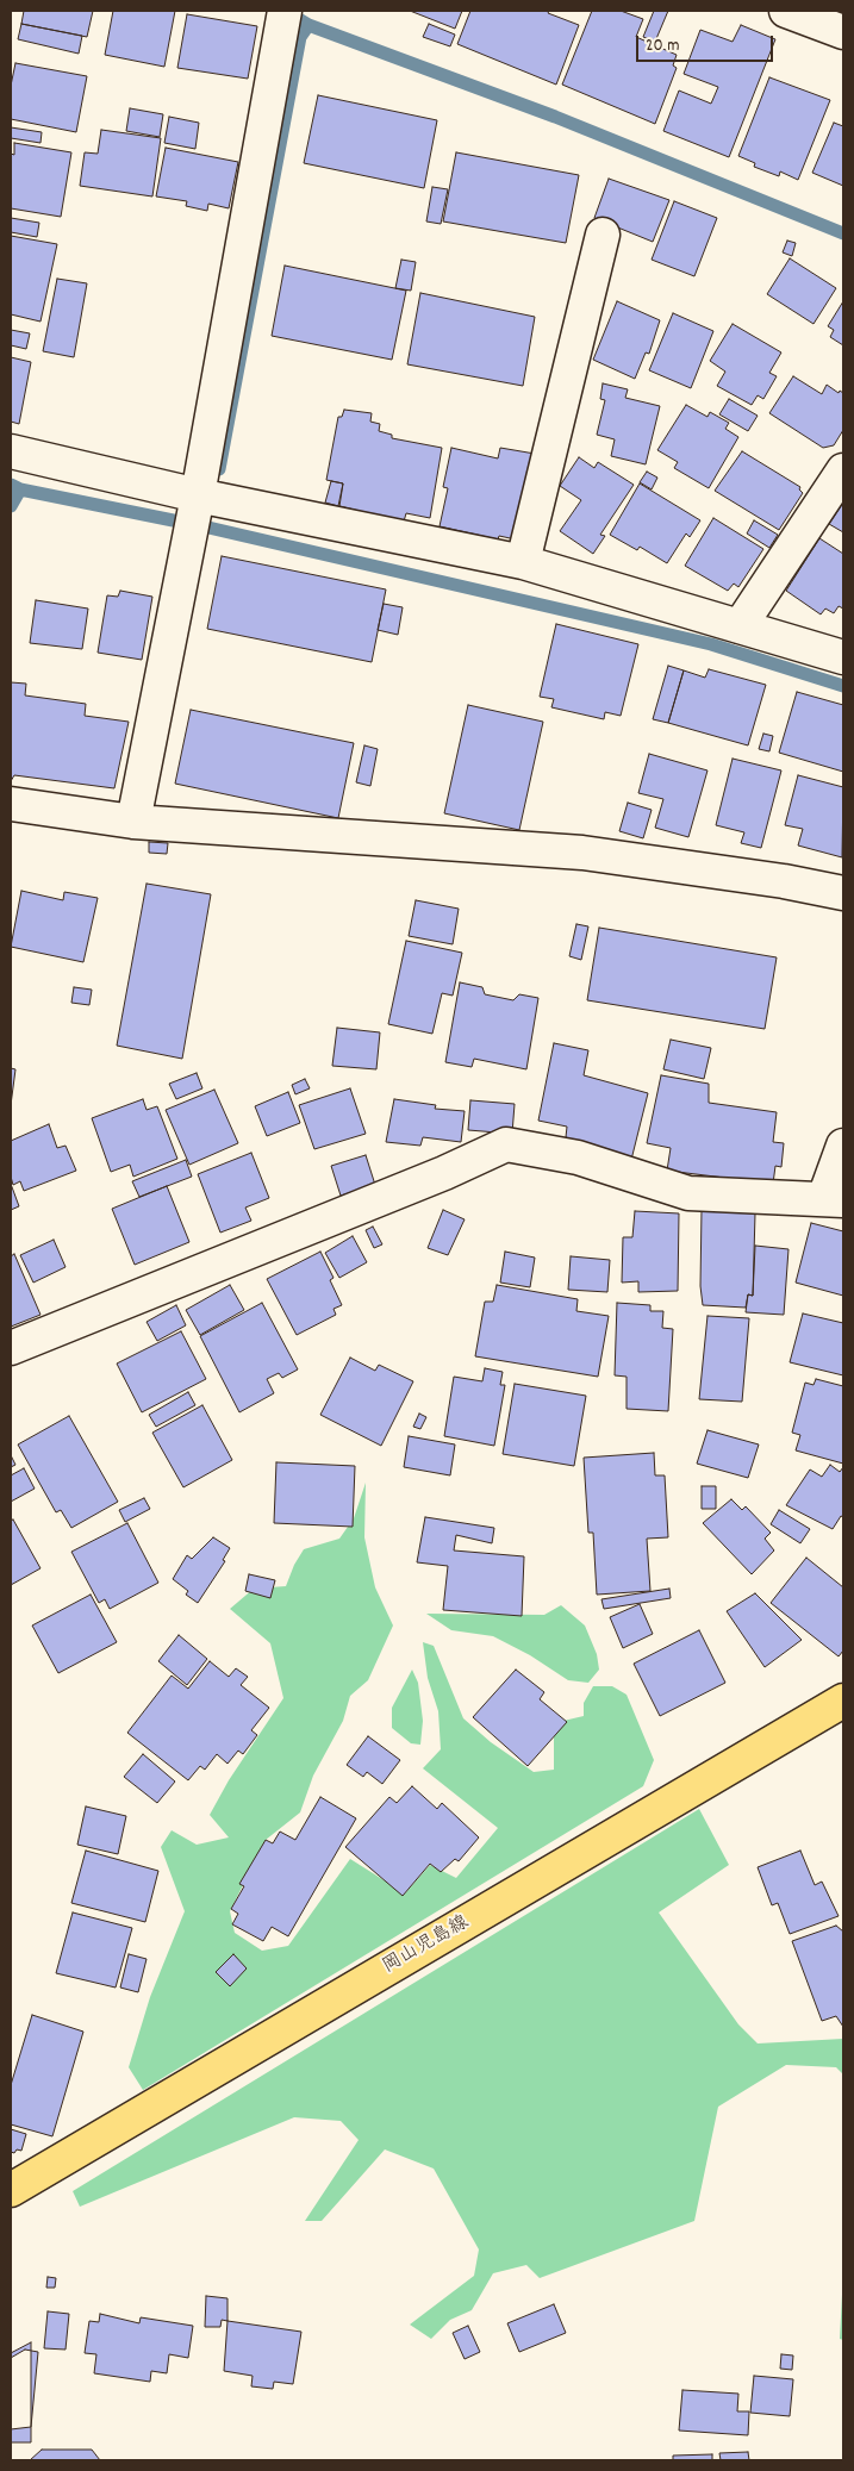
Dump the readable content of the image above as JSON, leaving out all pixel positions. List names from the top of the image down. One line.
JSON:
{"streets":{"main road":["岡山児島線"]},"scale_bar":"20 m"}
